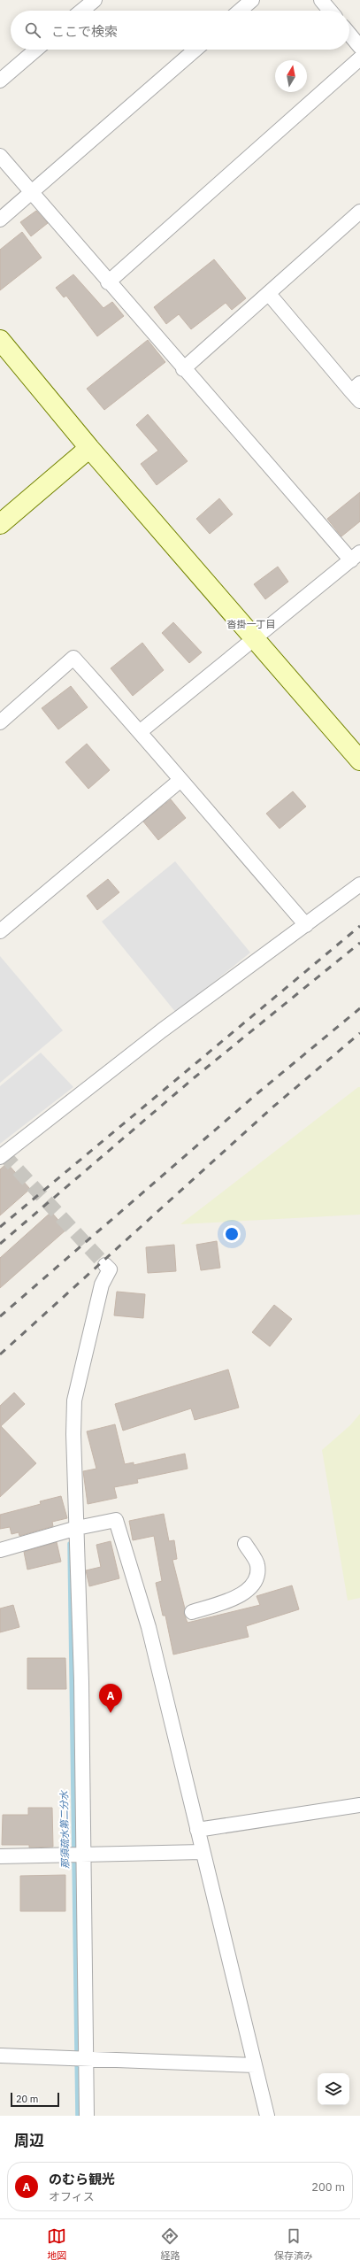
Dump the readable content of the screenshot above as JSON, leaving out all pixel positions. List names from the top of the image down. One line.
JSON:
{"districts":["沓掛一丁目"],"water":["那須疏水第二分水"],"scale_bar":"20 m","north":"top","page":{"search":"ここで検索","pins":"A","scale":"20 m","heading":"周辺","list":[{"mark":"A","name":"のむら観光","note":"オフィス","value":"200 m"}],"nav":["地図","経路","保存済み"]}}
